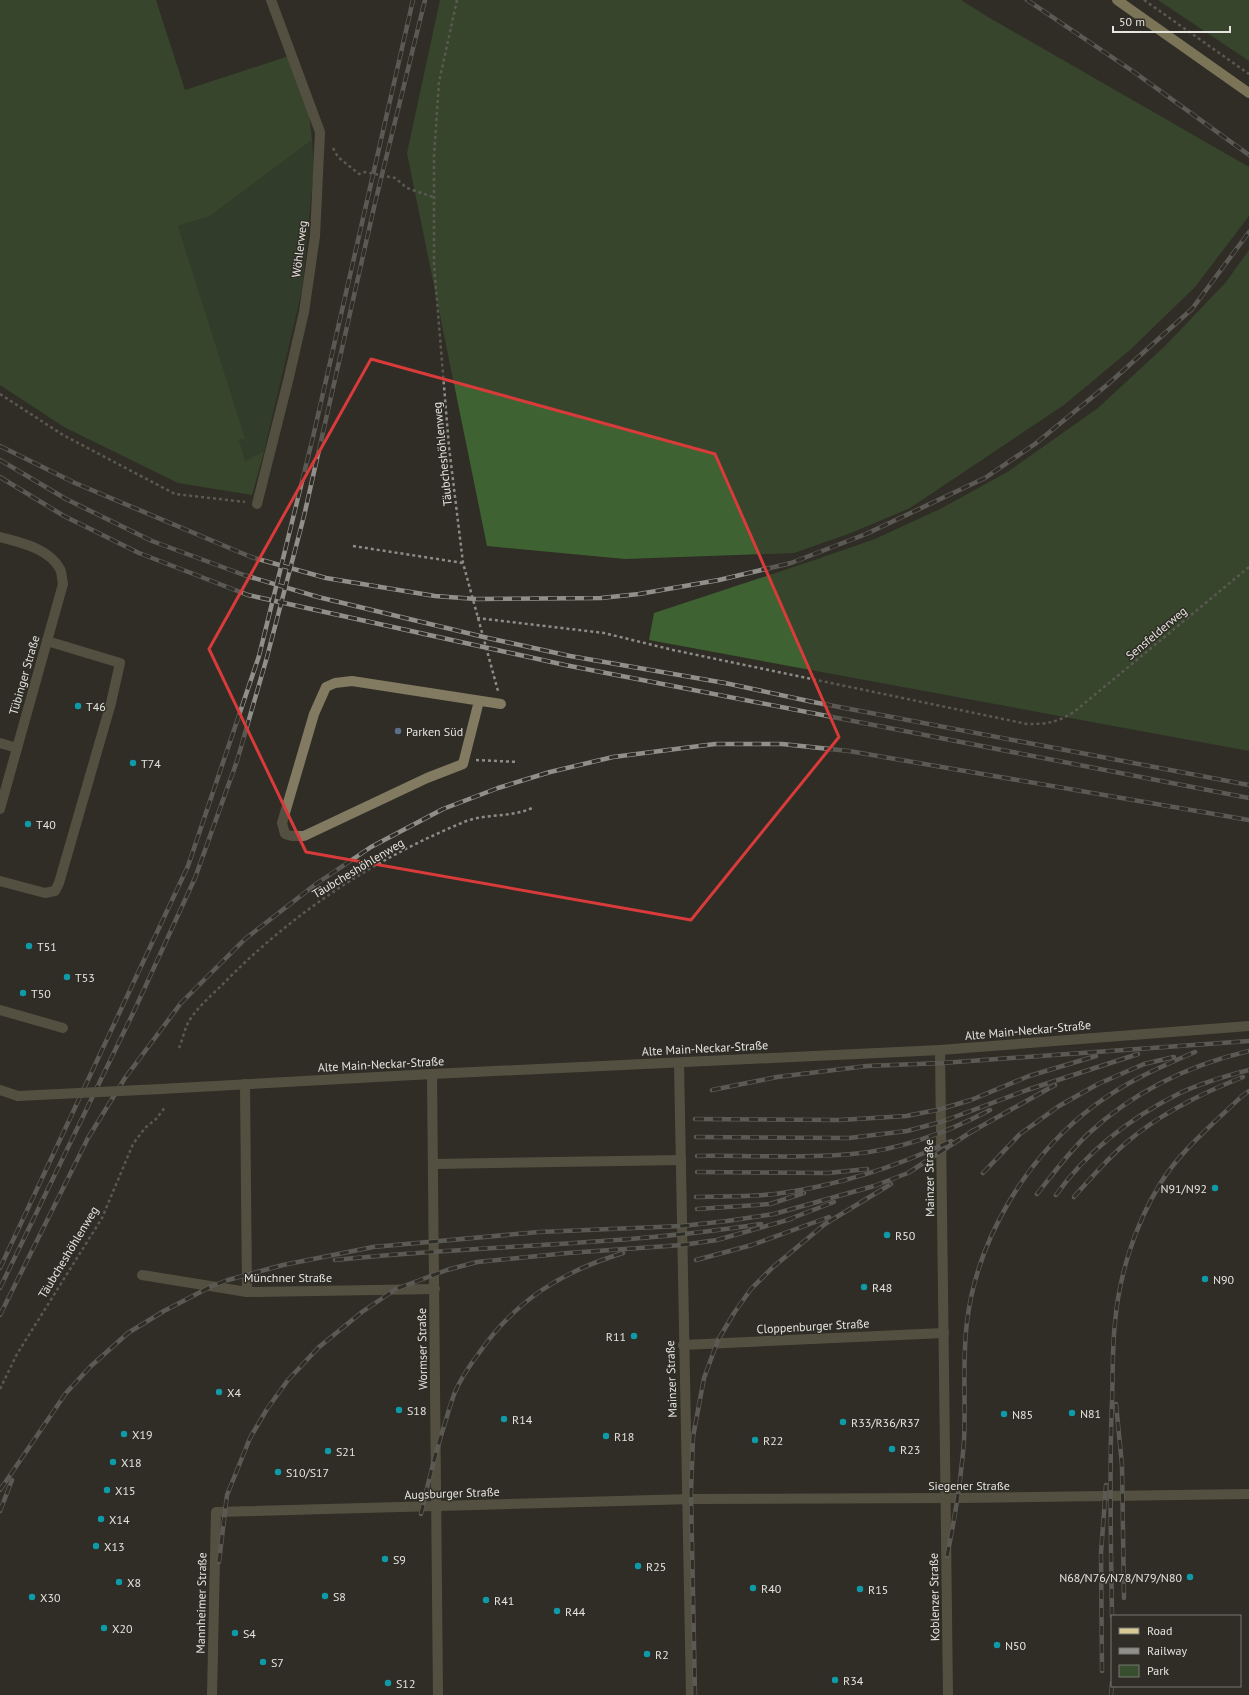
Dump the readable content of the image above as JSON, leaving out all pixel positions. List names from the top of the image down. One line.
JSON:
{"streets":{"street":["Wöhlerweg","Tübinger Straße","Alte Main-Neckar-Straße","Mainzer Straße","Münchner Straße","Cloppenburger Straße","Wormser Straße","Siegener Straße","Augsburger Straße","Koblenzer Straße","Mannheimer Straße"],"path":["Täubcheshöhlenweg","Sensfelderweg"]},"crossings":[["Täubcheshöhlenweg","Sensfelderweg"],["Alte Main-Neckar-Straße","Mainzer Straße"],["Alte Main-Neckar-Straße","Wormser Straße"],["Mainzer Straße","Cloppenburger Straße"],["Mainzer Straße","Siegener Straße"],["Mainzer Straße","Augsburger Straße"],["Mainzer Straße","Koblenzer Straße"],["Münchner Straße","Wormser Straße"],["Wormser Straße","Augsburger Straße"],["Siegener Straße","Augsburger Straße"],["Siegener Straße","Koblenzer Straße"],["Augsburger Straße","Mannheimer Straße"]],"places":["T46","Parken Süd","T74","T40","T51","T53","T50","N91/N92","R50","N90","R48","R11","X4","S18","N81","N85","R14","R33/R36/R37","X19","R18","R22","R23","S21","X18","S10/S17","X15","X14","X13","S9","R25","N68/N76/N78/N79/N80","X8","R40","R15","S8","X30","R41","R44","X20","S4","N50","R2","S7","R34","S12"],"legend":["Road","Railway","Park"],"scale_bar":"50 m"}
